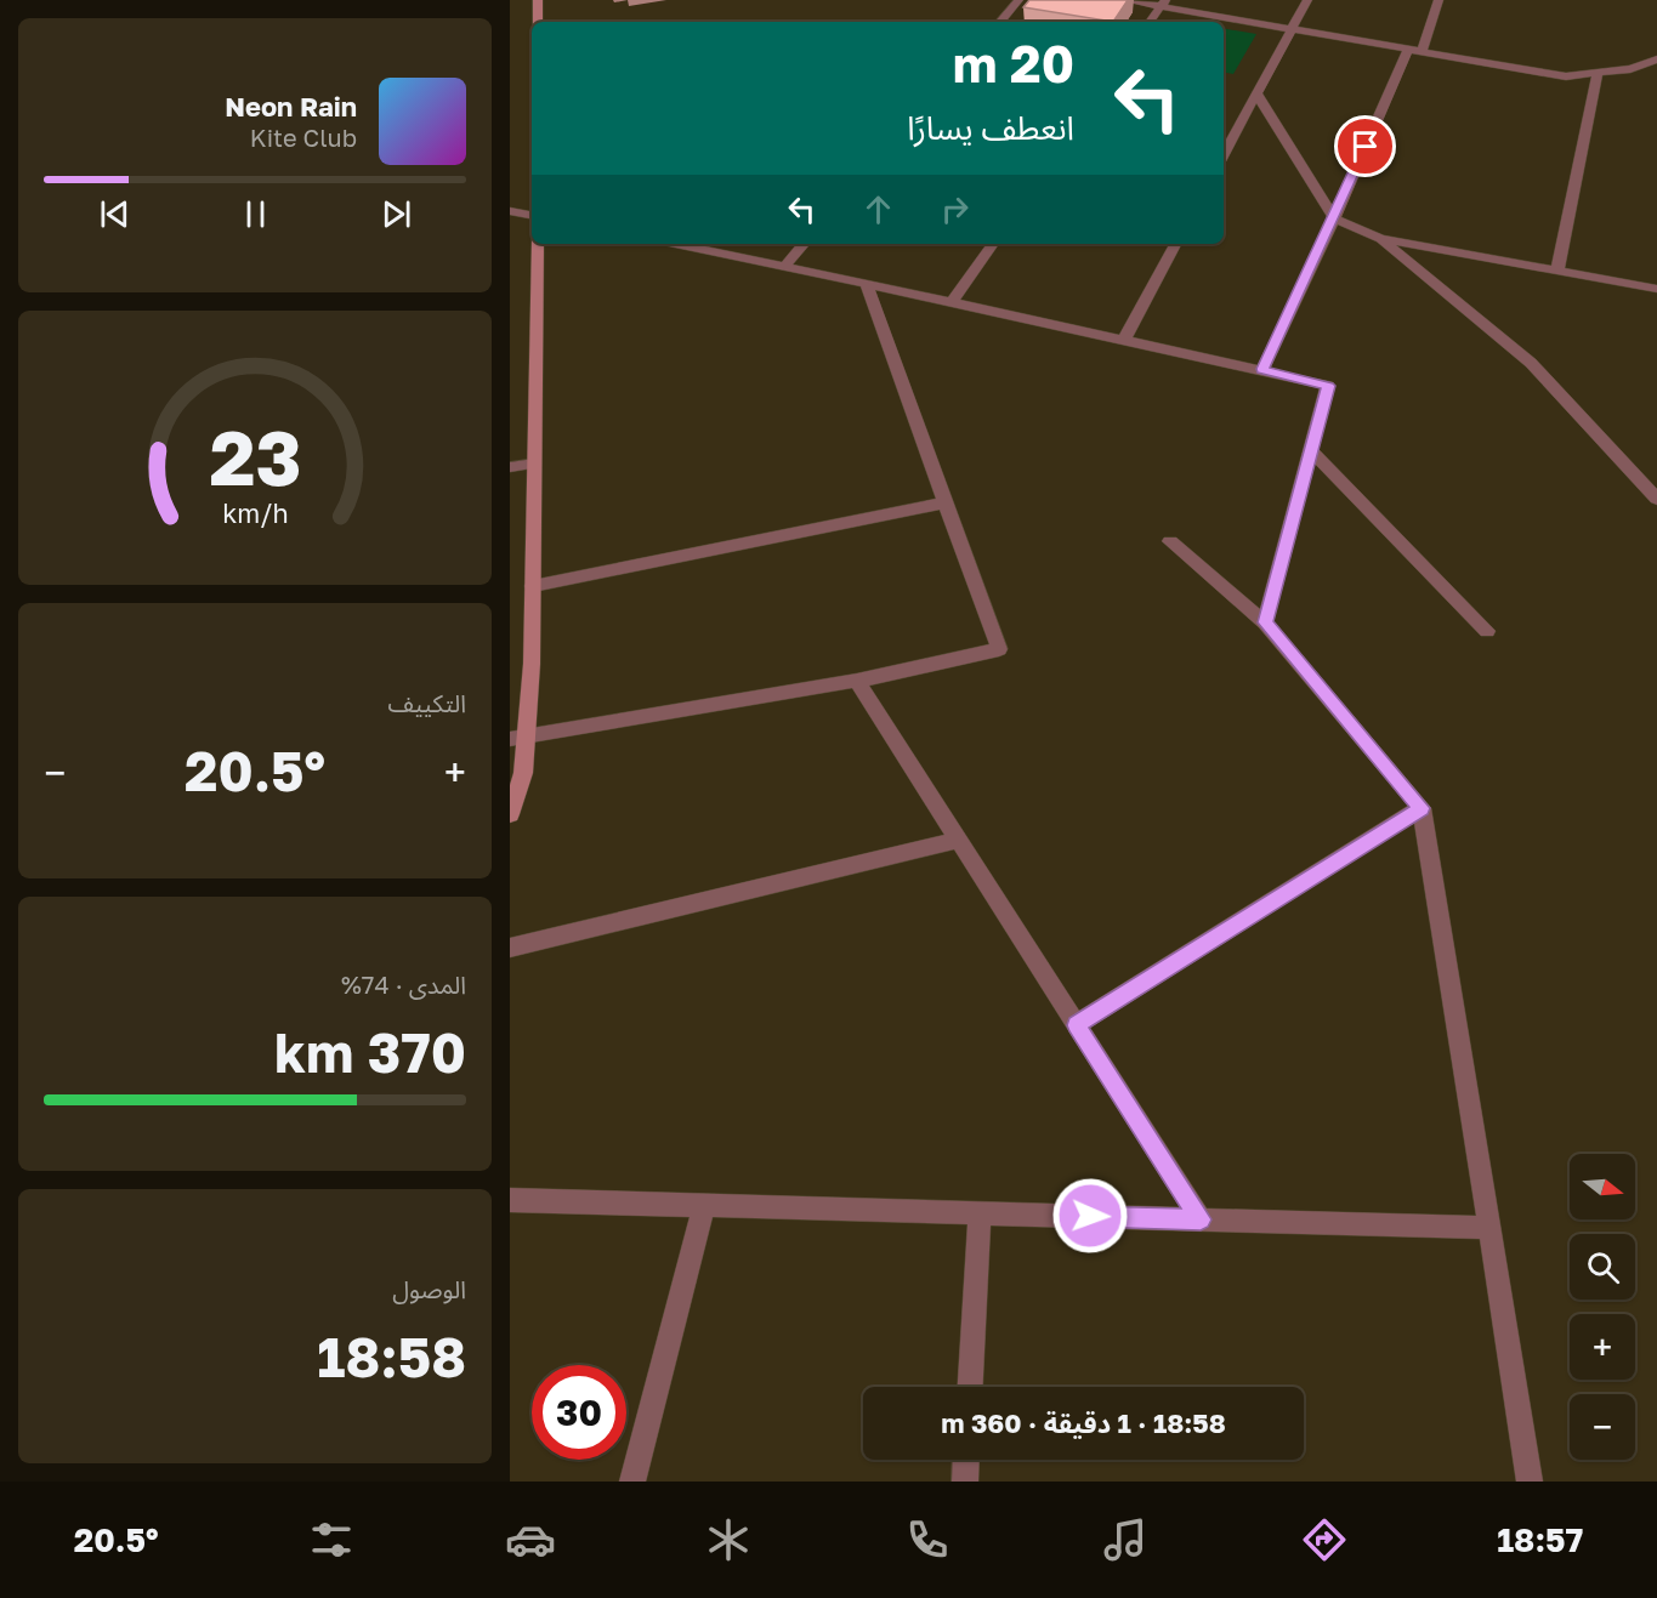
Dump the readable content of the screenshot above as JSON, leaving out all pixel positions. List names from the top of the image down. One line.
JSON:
{"north":"right","page":{"turn":["20 m","انعطف يسارًا"],"song":["Neon Rain","Kite Club"],"tile":["التكييف",["المدى · 74%","370 km"],["الوصول","18:58"]],"heat":["−","20.5°","+"],"map_buttons":["+","−"],"limit":"30","trip":"18:58 · 1 دقيقة · 360 m","tabs":["18:57","20.5°"],"gauge":["23","km/h"]}}
